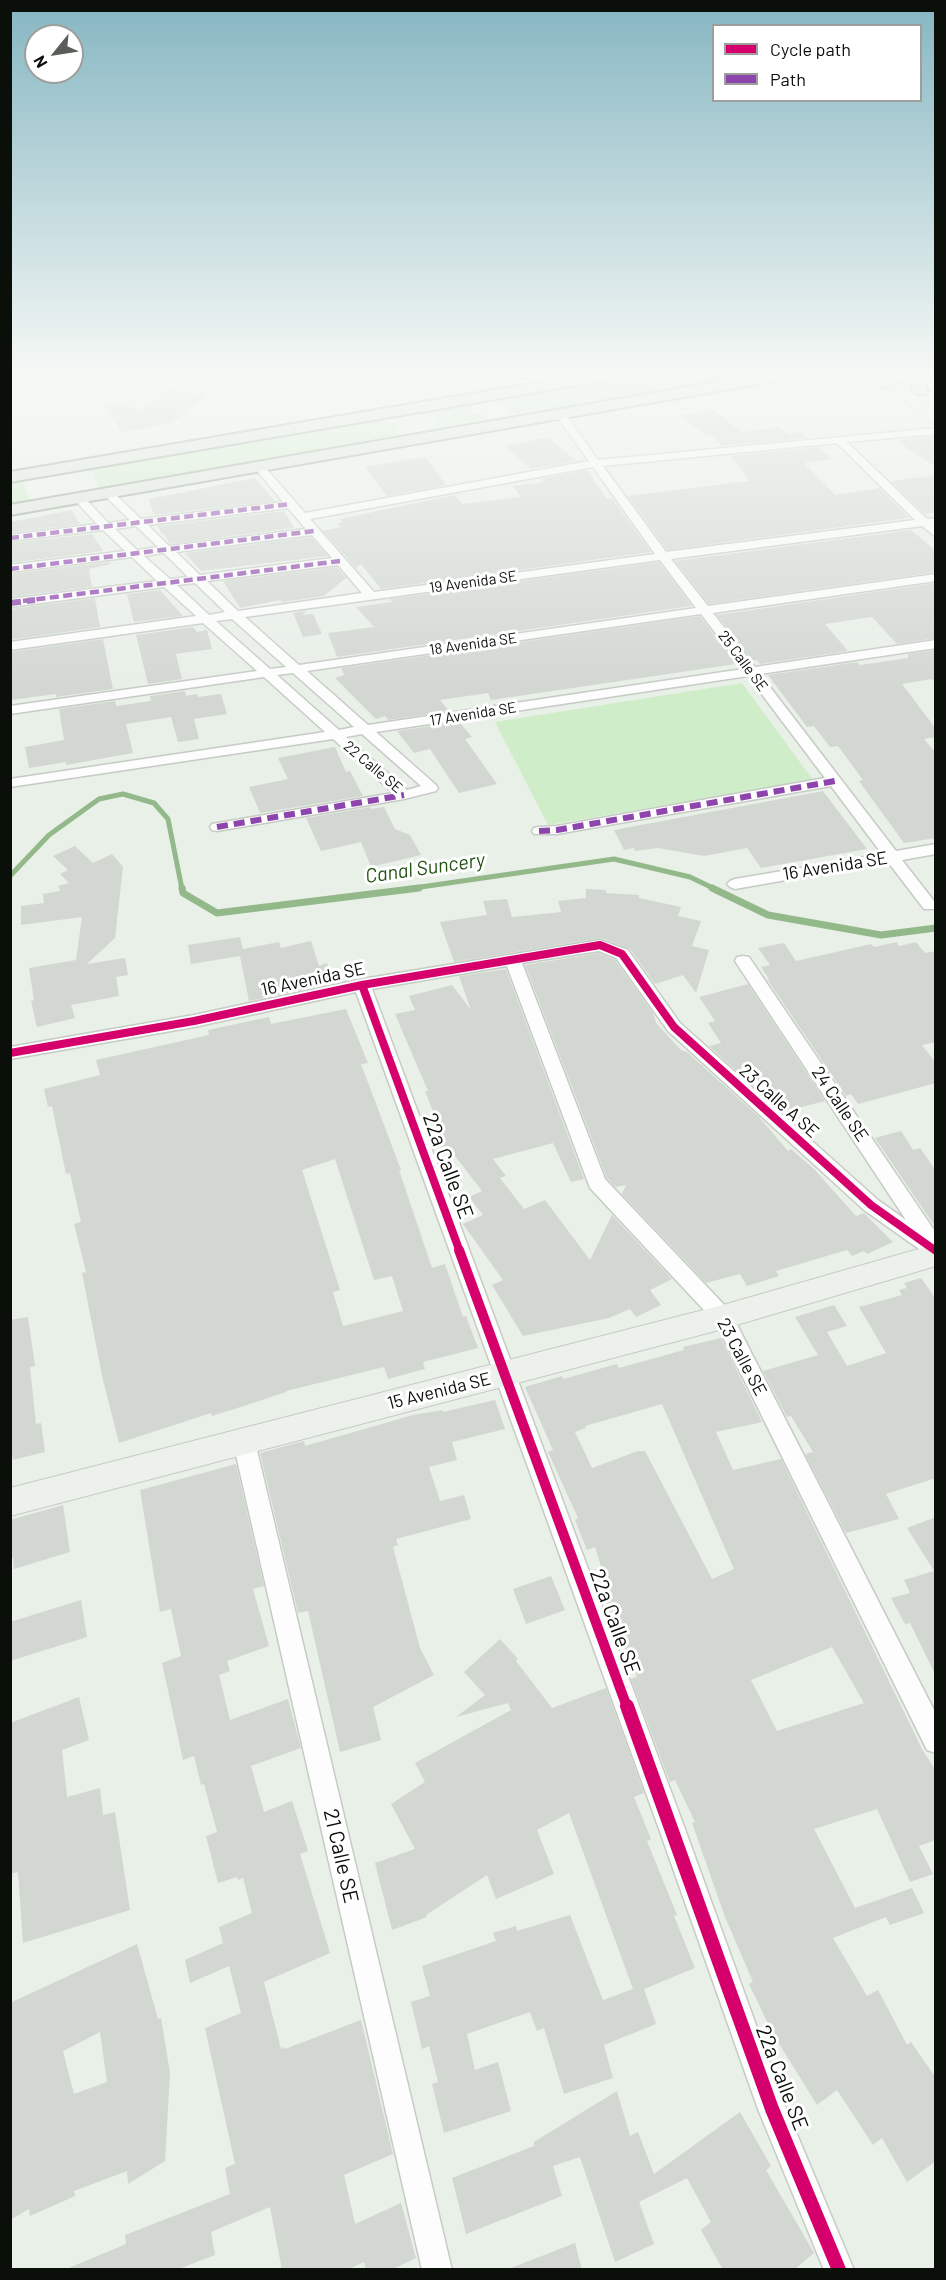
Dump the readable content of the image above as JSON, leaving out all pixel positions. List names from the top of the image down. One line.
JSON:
{"streets":{"street":["19 Avenida SE","18 Avenida SE","25 Calle SE","17 Avenida SE","22 Calle SE","16 Avenida SE","23 Calle A SE","24 Calle SE","22a Calle SE","23 Calle SE","15 Avenida SE","21 Calle SE"]},"crossings":[["19 Avenida SE","25 Calle SE"],["19 Avenida SE","22 Calle SE"],["18 Avenida SE","25 Calle SE"],["18 Avenida SE","22 Calle SE"],["25 Calle SE","17 Avenida SE"],["25 Calle SE","16 Avenida SE"],["17 Avenida SE","22 Calle SE"],["16 Avenida SE","23 Calle A SE"],["16 Avenida SE","22a Calle SE"],["16 Avenida SE","23 Calle SE"],["23 Calle A SE","24 Calle SE"],["23 Calle A SE","15 Avenida SE"],["24 Calle SE","15 Avenida SE"],["22a Calle SE","15 Avenida SE"],["23 Calle SE","15 Avenida SE"],["15 Avenida SE","21 Calle SE"]],"water":["Canal Suncery"],"legend":["Cycle path","Path"],"north":"bottom left"}
